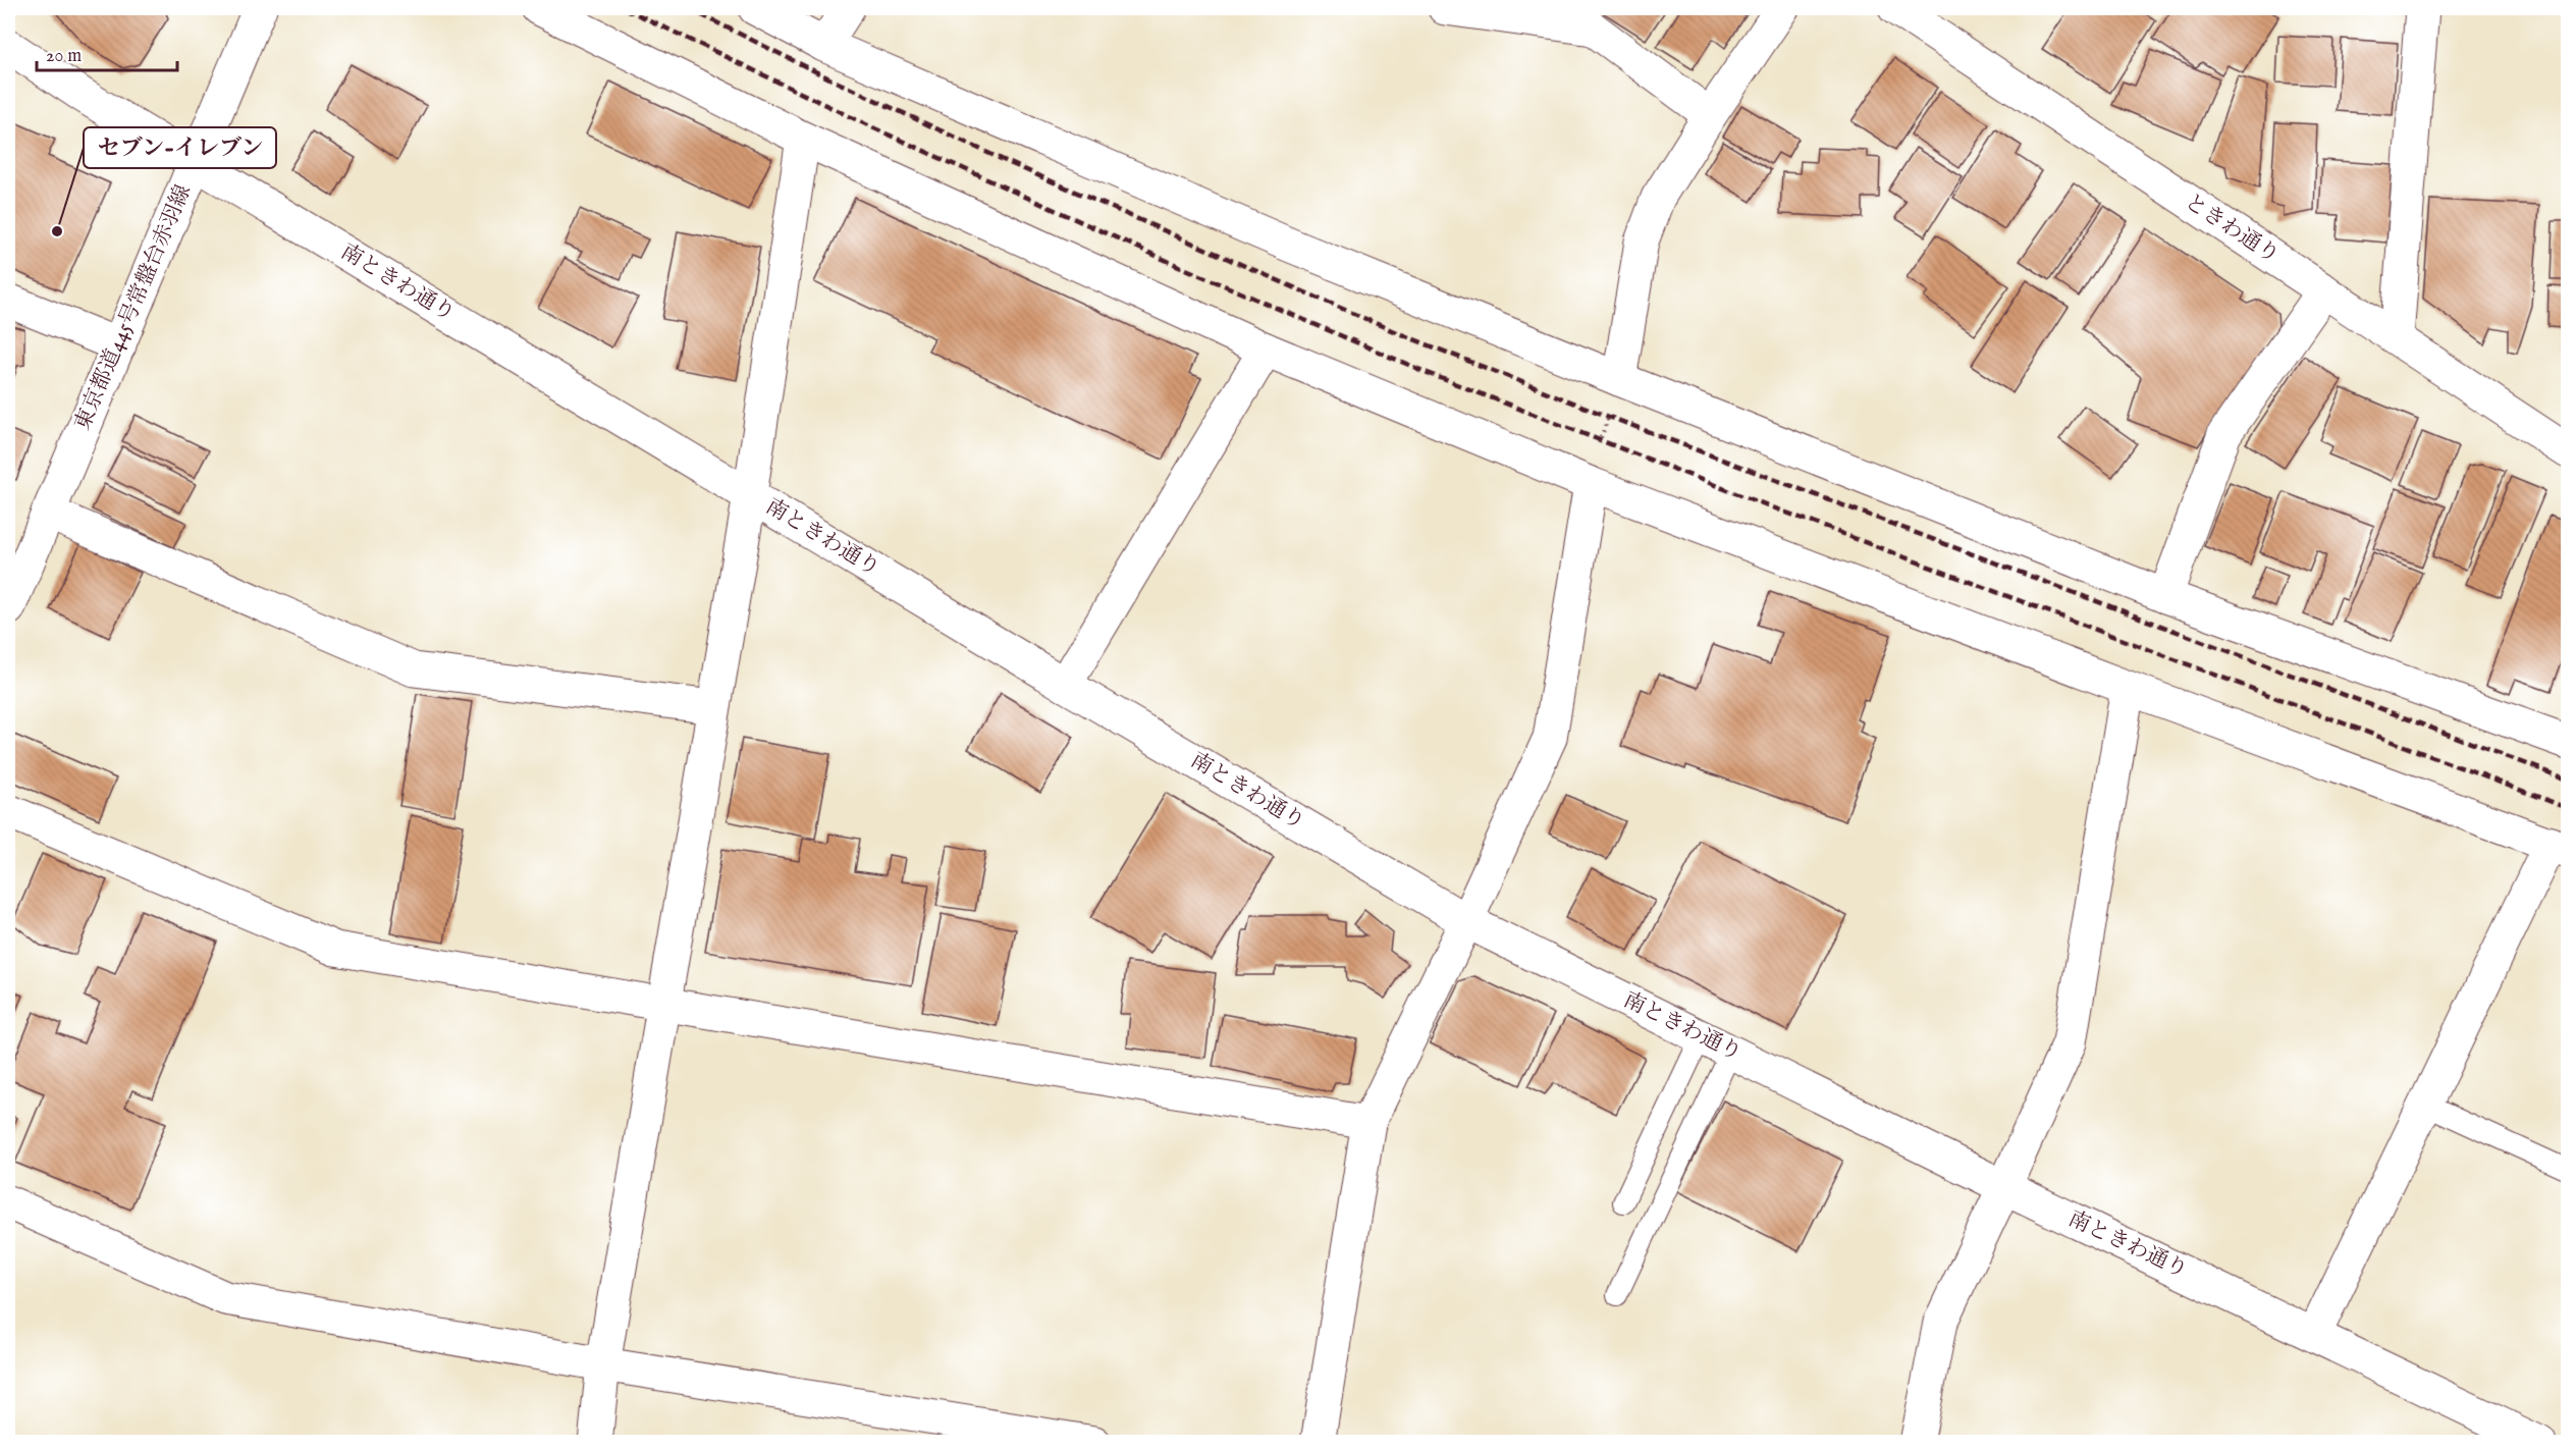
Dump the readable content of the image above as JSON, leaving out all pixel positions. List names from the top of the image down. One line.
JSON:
{"streets":{"street":["ときわ通り","南ときわ通り","東京都道445号常盤台赤羽線"]},"crossings":[["南ときわ通り","東京都道445号常盤台赤羽線"]],"places":["セブン-イレブン"],"scale_bar":"20 m"}
